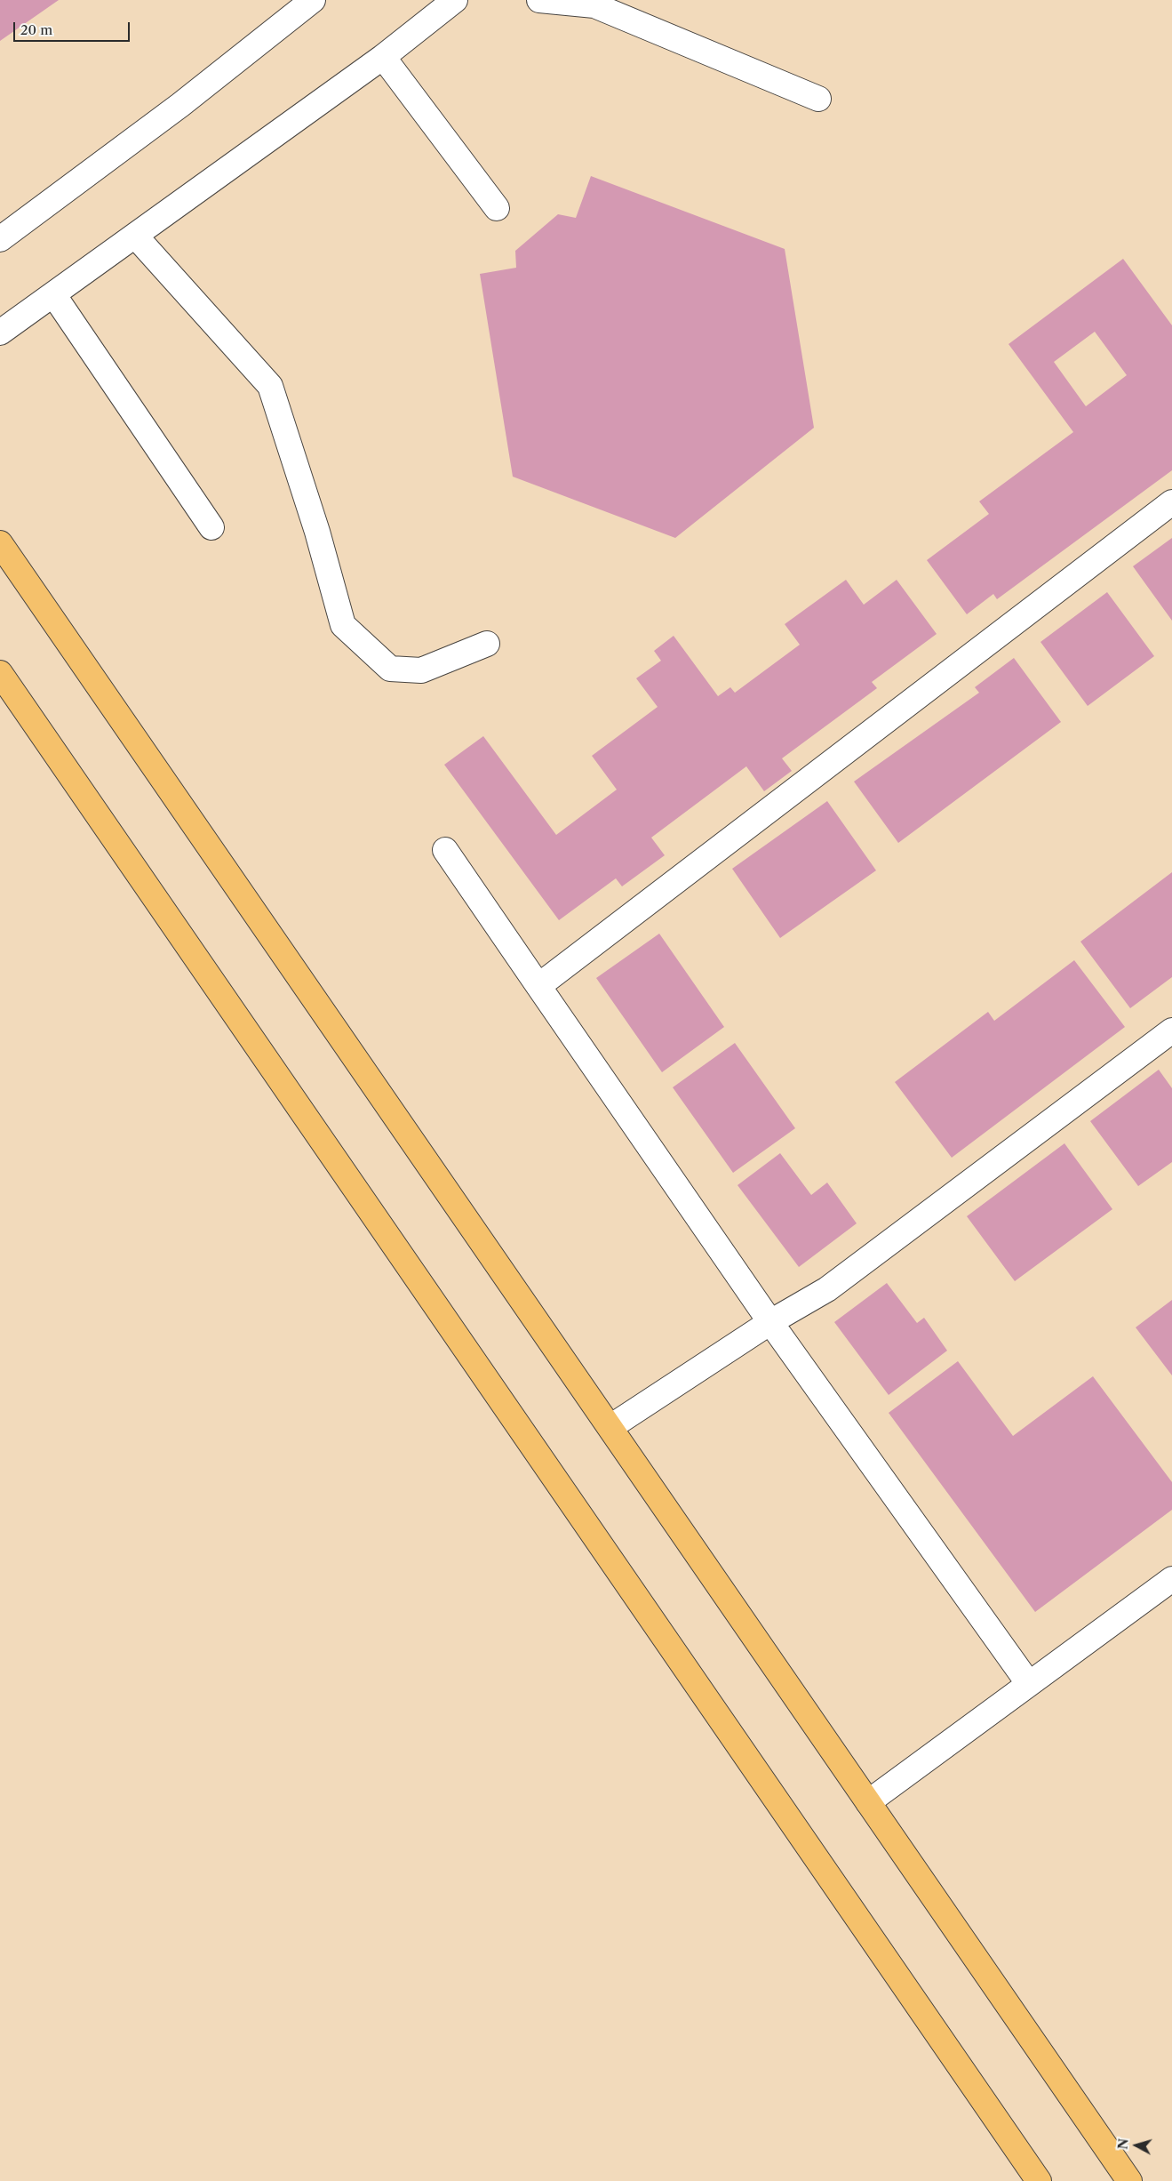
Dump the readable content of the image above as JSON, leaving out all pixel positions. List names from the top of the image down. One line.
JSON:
{"scale_bar":"20 m","north":"left"}
